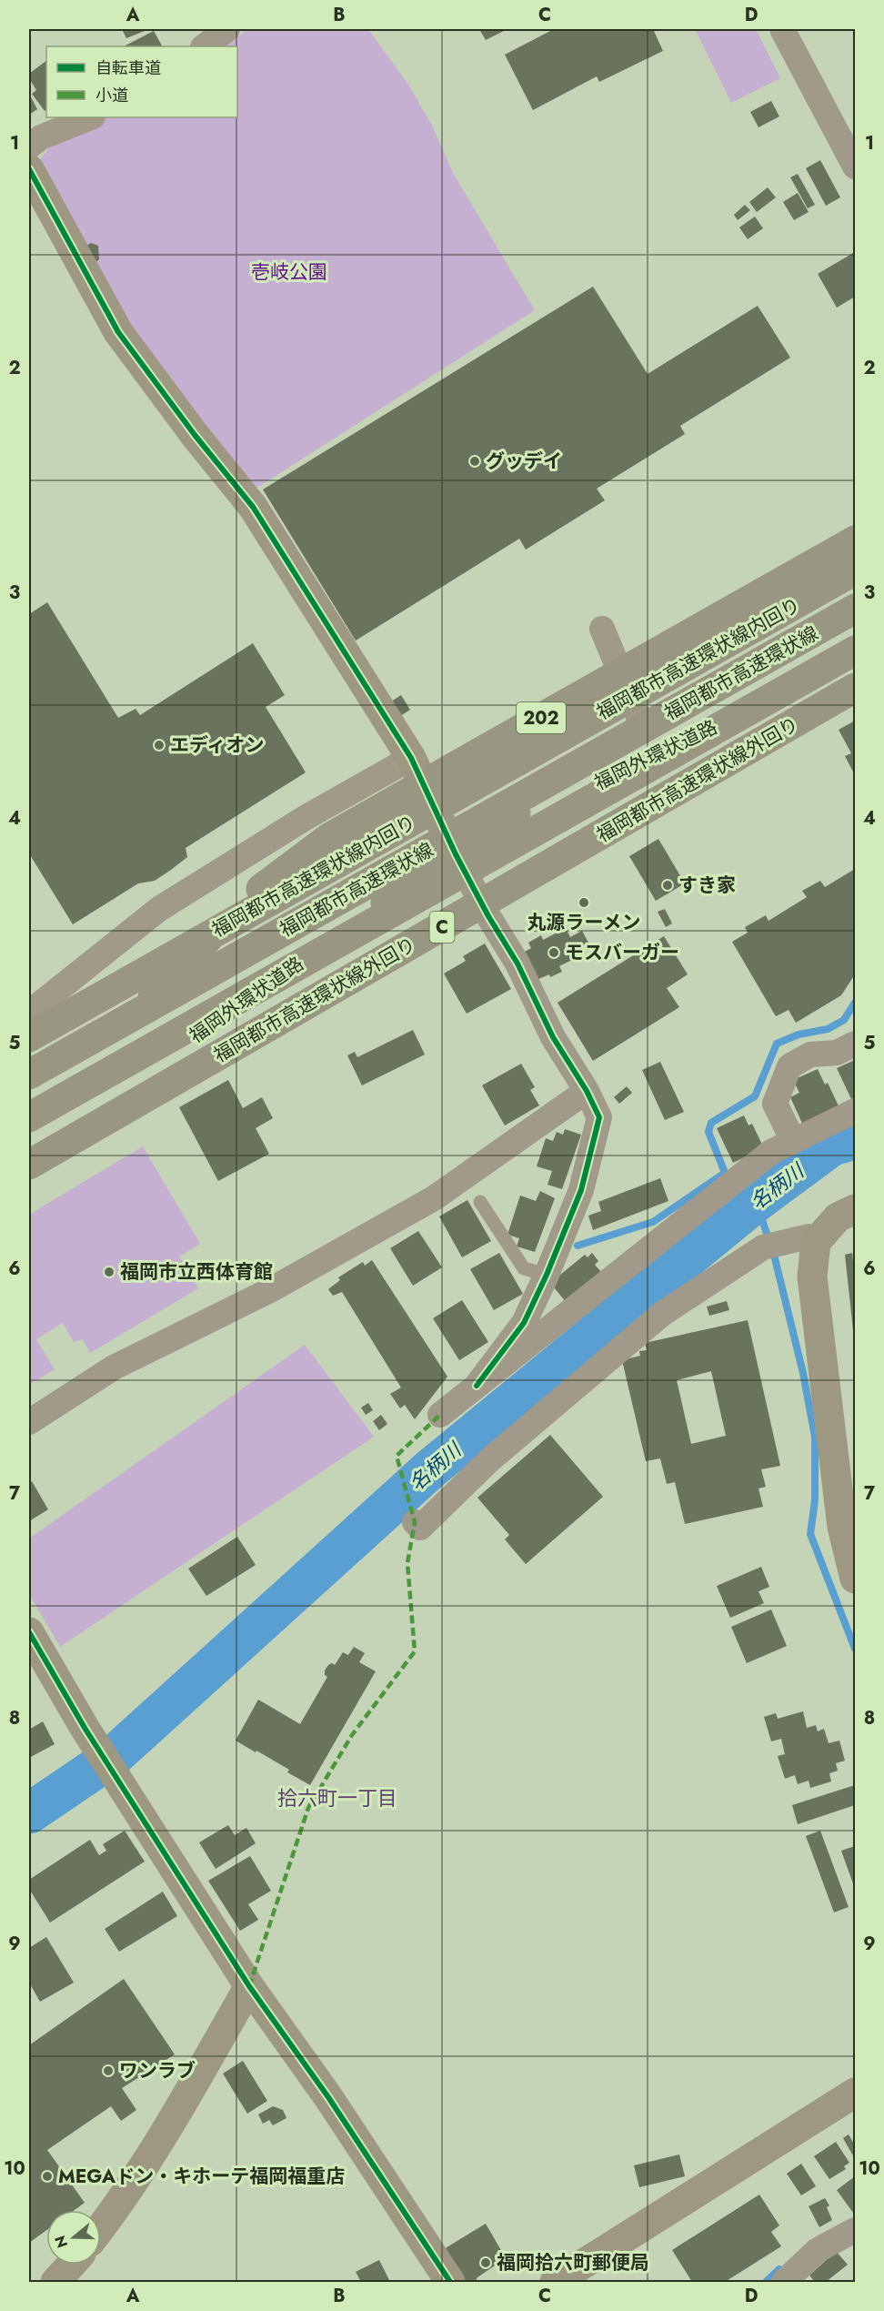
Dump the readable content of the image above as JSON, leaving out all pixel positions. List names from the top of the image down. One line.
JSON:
{"streets":{"highway":["福岡都市高速環状線内回り","福岡都市高速環状線","202","福岡外環状道路","福岡都市高速環状線外回り","C"]},"crossings":[["202","福岡外環状道路"]],"districts":["拾六町一丁目"],"water":["名柄川"],"parks":["壱岐公園"],"places":["グッデイ","エディオン","すき家","丸源ラーメン","モスバーガー","福岡市立西体育館","ワンラブ","MEGAドン・キホーテ福岡福重店","福岡拾六町郵便局"],"legend":["自転車道","小道"],"north":"left","grid":{"columns":["A","B","C","D"],"rows":["1","2","3","4","5","6","7","8","9","10"]}}
